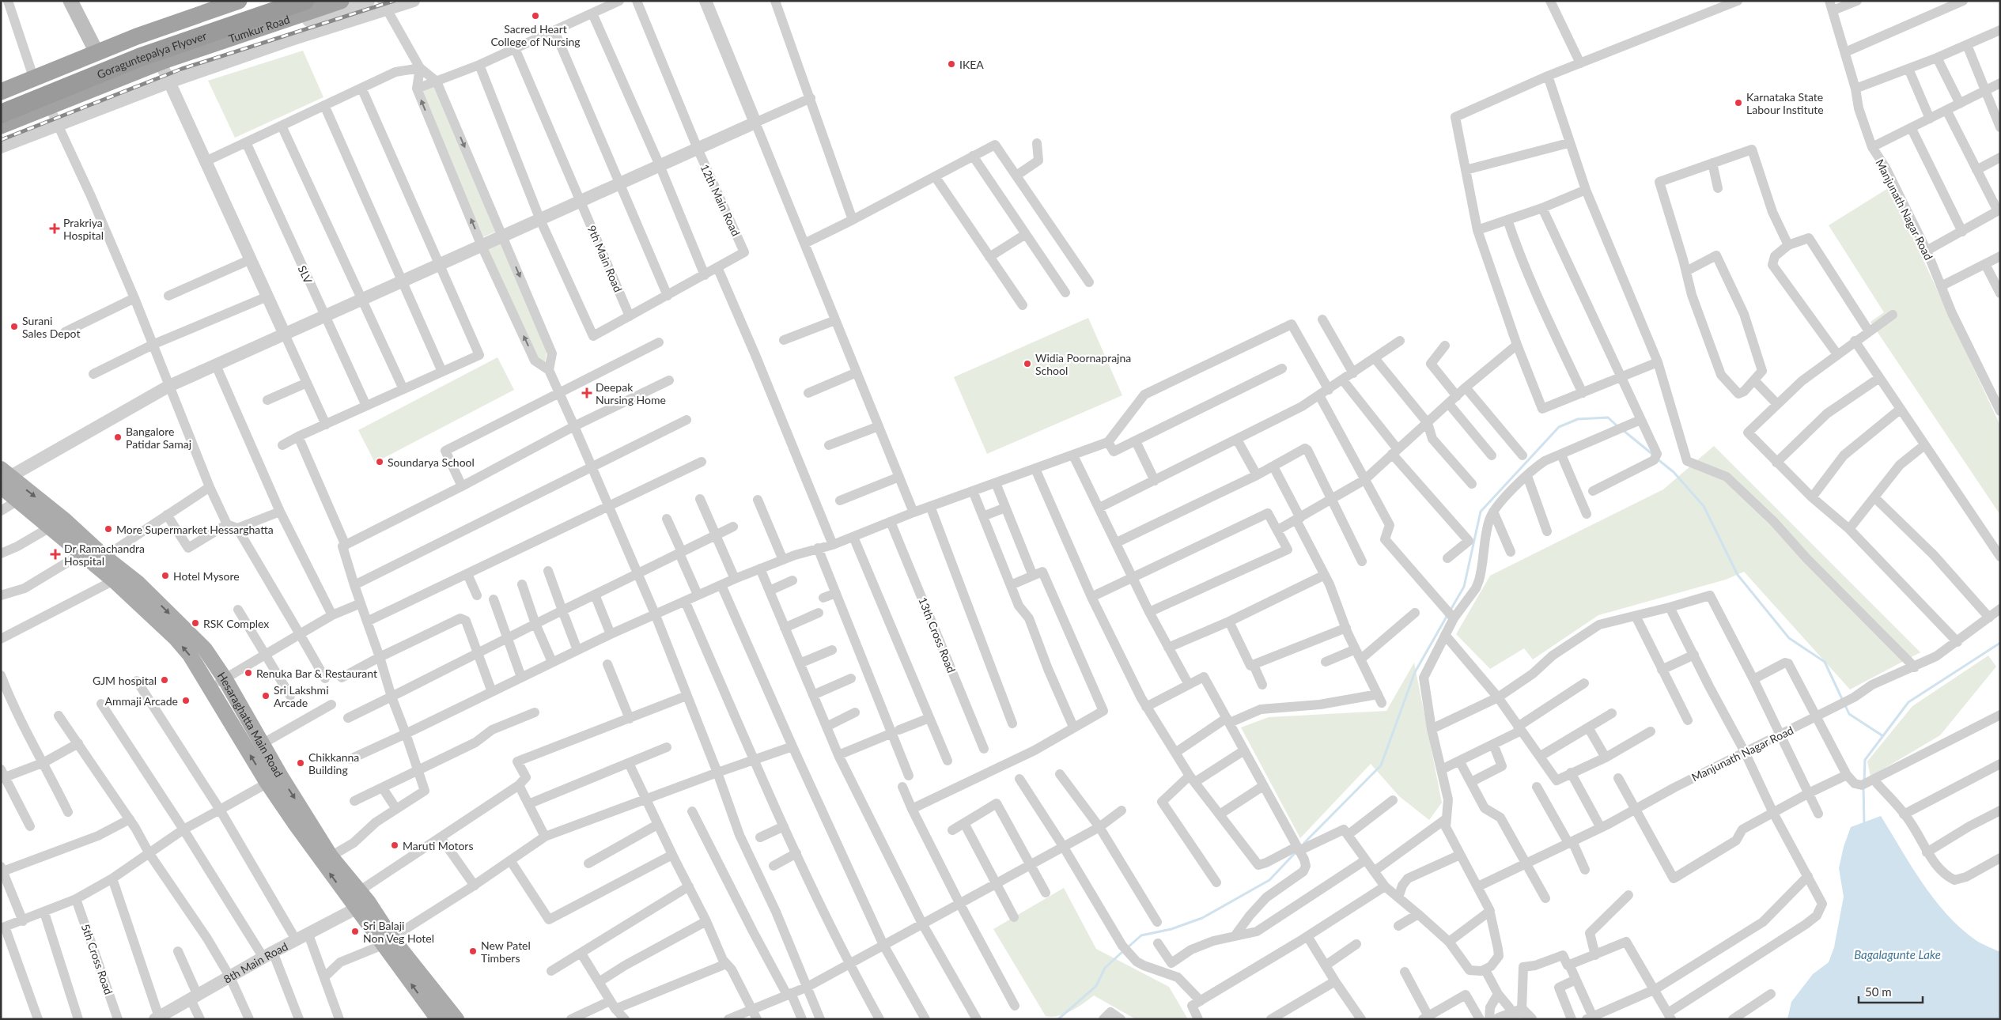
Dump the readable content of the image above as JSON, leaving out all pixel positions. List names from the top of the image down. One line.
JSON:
{"streets":{"highway":["Tumkur Road","Goraguntepalya Flyover"],"main road":["Hesaraghatta Main Road"],"street":["12th Main Road","Manjunath Nagar Road","9th Main Road","SLV","13th Cross Road","5th Cross Road","8th Main Road"]},"crossings":[["Hesaraghatta Main Road","8th Main Road"]],"water":["Bagalagunte Lake"],"places":{"other":["Sacred Heart College of Nursing","IKEA","Karnataka State Labour Institute","Surani Sales Depot","Widia Poornaprajna School","Bangalore Patidar Samaj","Soundarya School","More Supermarket Hessarghatta","Hotel Mysore","RSK Complex","Renuka Bar & Restaurant","GJM hospital","Sri Lakshmi Arcade","Ammaji Arcade","Chikkanna Building","Maruti Motors","Sri Balaji Non Veg Hotel","New Patel Timbers"],"health":["Prakriya Hospital","Deepak Nursing Home","Dr Ramachandra Hospital"]},"scale_bar":"50 m"}
